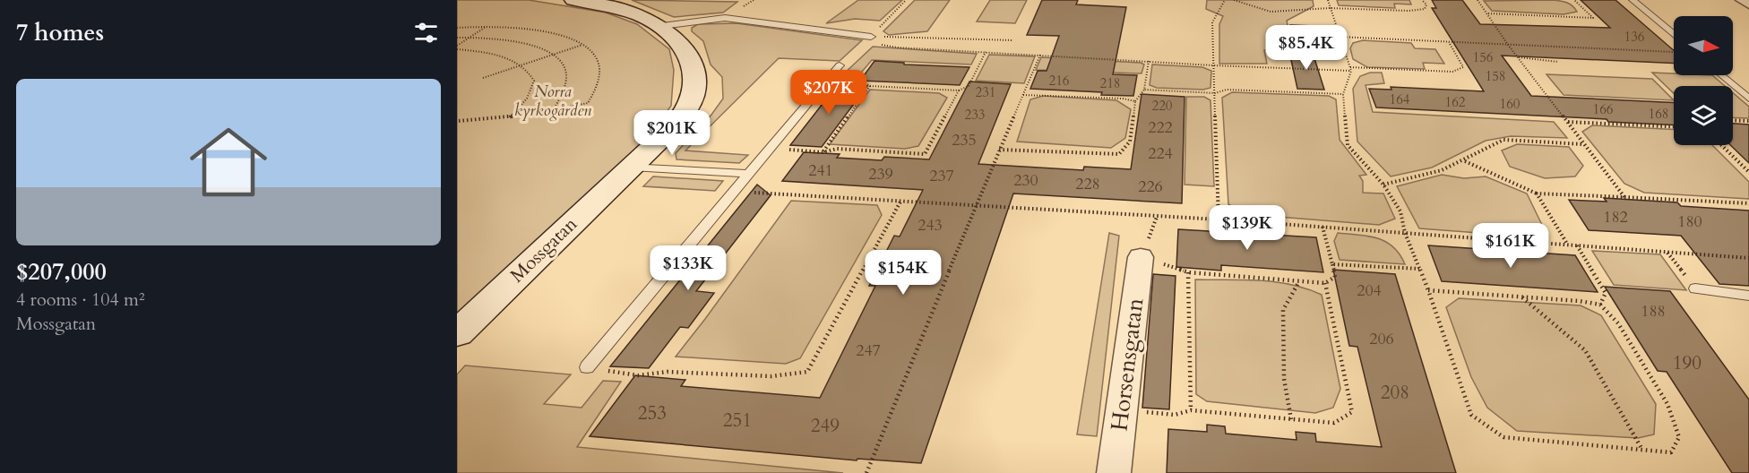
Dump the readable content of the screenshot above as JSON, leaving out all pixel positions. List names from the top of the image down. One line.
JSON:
{"streets":{"street":["Mossgatan","Horsensgatan"]},"parks":["Norra kyrkogården"],"house_numbers":["136","156","158","216","218","231","164","162","160","220","166","168","233","222","235","224","241","239","237","230","228","226","182","180","243","204","188","206","247","190","208","253","251","249"],"north":"right","page":{"heading":"7 homes","price":["$85.4K","$207K","$201K","$139K","$161K","$133K","$154K"],"list":[{"name":"$207,000","note":"4 rooms · 104 m² · Mossgatan"}]}}
